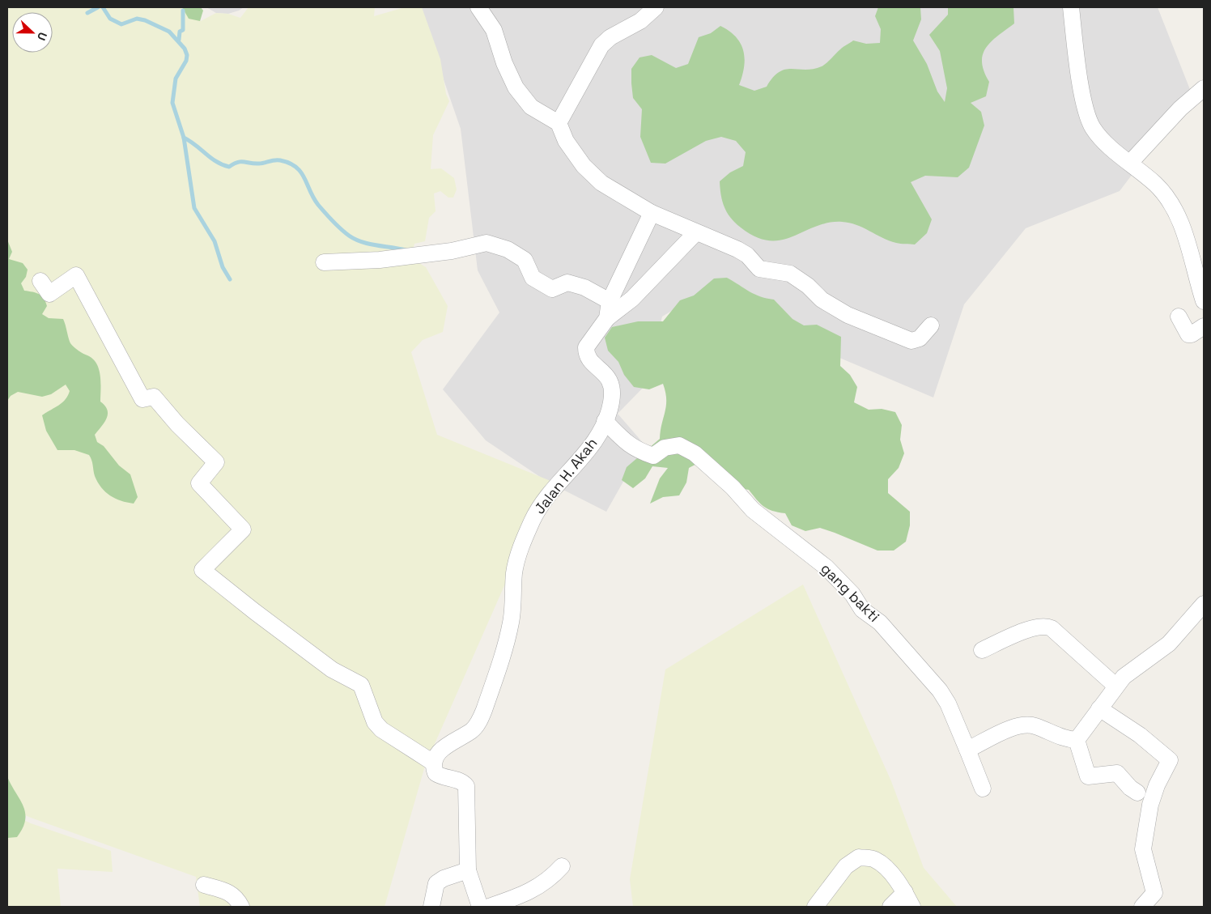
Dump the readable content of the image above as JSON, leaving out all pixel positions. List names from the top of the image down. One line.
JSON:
{"streets":{"street":["Jalan H. Akah","gang bakti"]},"crossings":[["Jalan H. Akah","gang bakti"]],"north":"right"}
